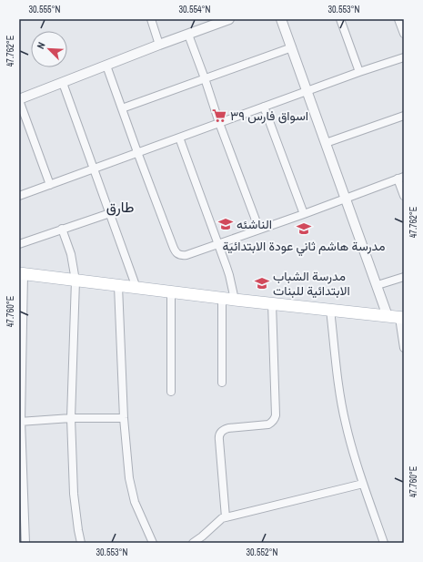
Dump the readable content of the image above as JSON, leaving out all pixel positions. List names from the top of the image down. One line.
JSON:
{"districts":["طارق"],"places":{"supermarket":["اسواق فارس ٣٩"],"school or university":["الناشئه","مدرسة هاشم ثاني عودة الابتدائية","مدرسة الشباب الابتدائية للبنات"]},"north":"top left","coordinates":["30.555°N","30.554°N","30.553°N","47.762°E","47.760°E","30.552°N"]}
